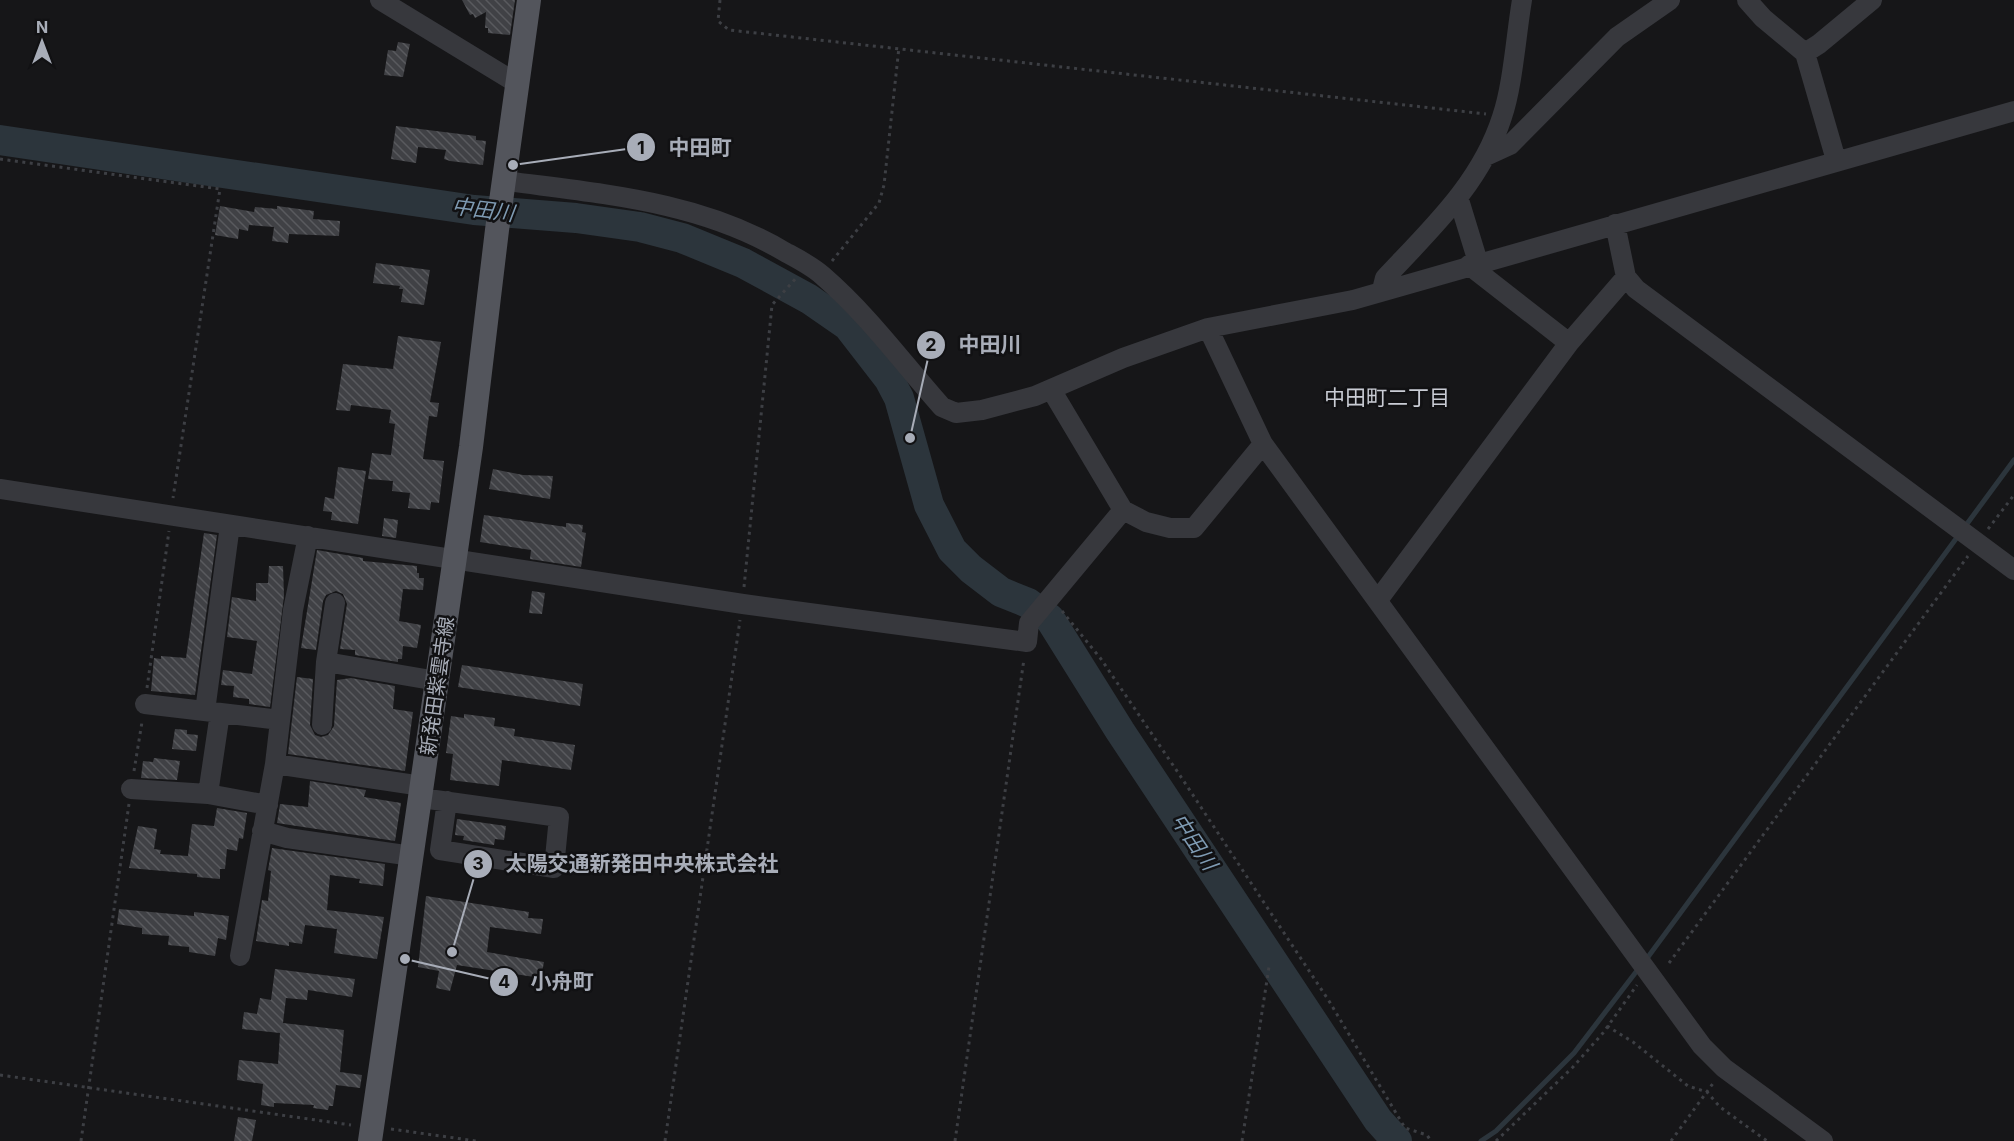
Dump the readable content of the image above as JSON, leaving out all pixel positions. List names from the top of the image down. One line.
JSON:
{"streets":{"main road":["新発田紫雲寺線"]},"districts":["中田町二丁目"],"water":["中田川"],"places":["中田町","中田川","太陽交通新発田中央株式会社","小舟町"],"north":"top"}
